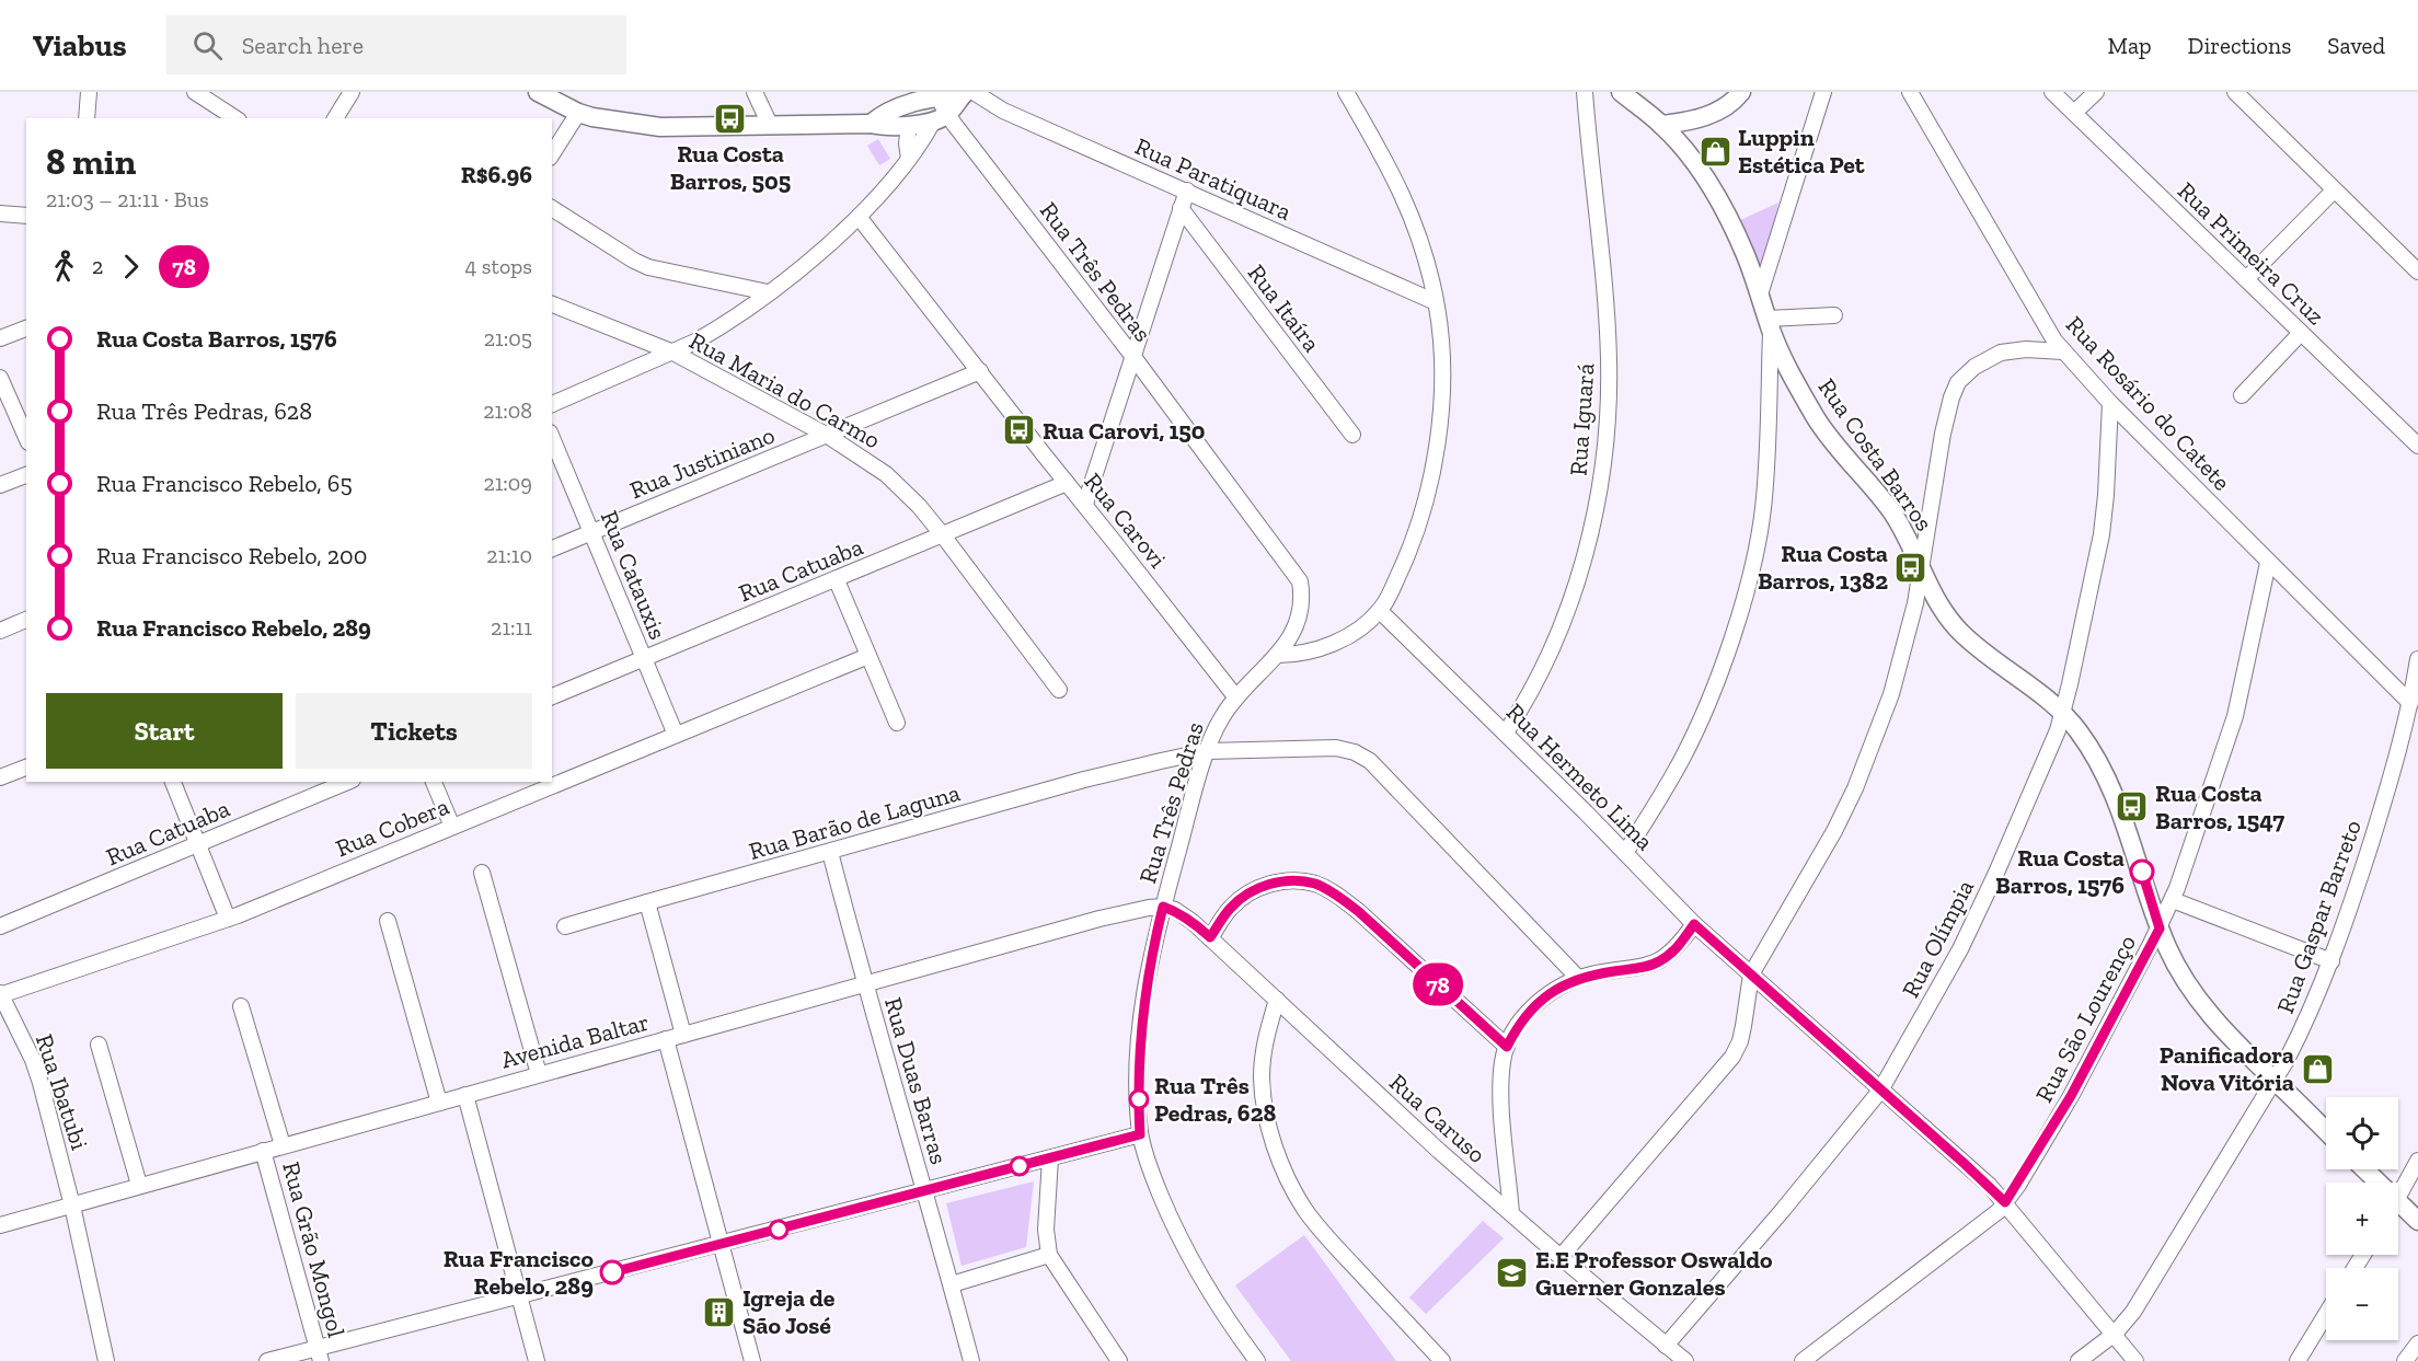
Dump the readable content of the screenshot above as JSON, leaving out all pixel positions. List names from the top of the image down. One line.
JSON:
{"streets":{"main road":["Rua Costa Barros"],"street":["Rua Paratiquara","Rua Primeira Cruz","Rua Três Pedras","Rua Itaíra","Rua Maria do Carmo","Rua Rosário do Catete","Rua Iguará","Rua Justiniano","Rua Carovi","Rua Catuaba","Rua Catauxis","Rua Hermeto Lima","Rua Barão de Laguna","Rua Cobera","Rua Gaspar Barreto","Rua Olímpia","Rua São Lourenço","Avenida Baltar","Rua Duas Barras","Rua Ibatubi","Rua Caruso","Rua Grão Mongol"]},"crossings":[["Rua Três Pedras","Rua Carovi"],["Rua Três Pedras","Rua Barão de Laguna"],["Rua Três Pedras","Avenida Baltar"],["Rua Três Pedras","Rua Caruso"],["Rua Maria do Carmo","Rua Justiniano"],["Rua Maria do Carmo","Rua Catuaba"],["Rua Rosário do Catete","Rua Gaspar Barreto"],["Rua Rosário do Catete","Rua Olímpia"],["Rua Rosário do Catete","Rua São Lourenço"],["Rua Iguará","Rua Hermeto Lima"],["Rua Costa Barros","Rua Gaspar Barreto"],["Rua Costa Barros","Rua Olímpia"],["Rua Costa Barros","Rua São Lourenço"],["Rua Justiniano","Rua Carovi"],["Rua Justiniano","Rua Catauxis"],["Rua Carovi","Rua Catuaba"],["Rua Catuaba","Rua Catauxis"],["Rua Catauxis","Rua Cobera"],["Rua Hermeto Lima","Rua Gaspar Barreto"],["Rua Hermeto Lima","Rua Olímpia"],["Rua Hermeto Lima","Rua São Lourenço"],["Rua Barão de Laguna","Rua Duas Barras"],["Rua Cobera","Rua Ibatubi"],["Rua Olímpia","Rua Caruso"],["Avenida Baltar","Rua Duas Barras"],["Avenida Baltar","Rua Ibatubi"],["Avenida Baltar","Rua Caruso"],["Avenida Baltar","Rua Grão Mongol"]],"places":{"bus stop":["Rua Costa Barros, 505","Rua Carovi, 150","Rua Costa Barros, 1382","Rua Costa Barros, 1547"],"shop":["Luppin Estética Pet","Panificadora Nova Vitória"],"other":["Rua Costa Barros, 1576","Rua Três Pedras, 628","Rua Francisco Rebelo, 289"],"school or university":["E.E Professor Oswaldo Guerner Gonzales"],"building":["Igreja de São José"]},"lines":["bus line 78"],"page":{"header":"Viabus","search":"Search here","nav":["Map","Directions","Saved"],"on_map":"78","heading":["8 min","21:03 – 21:11 · Bus","R$6.96"],"legs":["2","78","4 stops"],"list":[{"name":"Rua Costa Barros, 1576","value":"21:05"},{"name":"Rua Três Pedras, 628","value":"21:08"},{"name":"Rua Francisco Rebelo, 65","value":"21:09"},{"name":"Rua Francisco Rebelo, 200","value":"21:10"},{"name":"Rua Francisco Rebelo, 289","value":"21:11"}],"buttons":["Start","Tickets"],"map_buttons":["+","−"]}}
